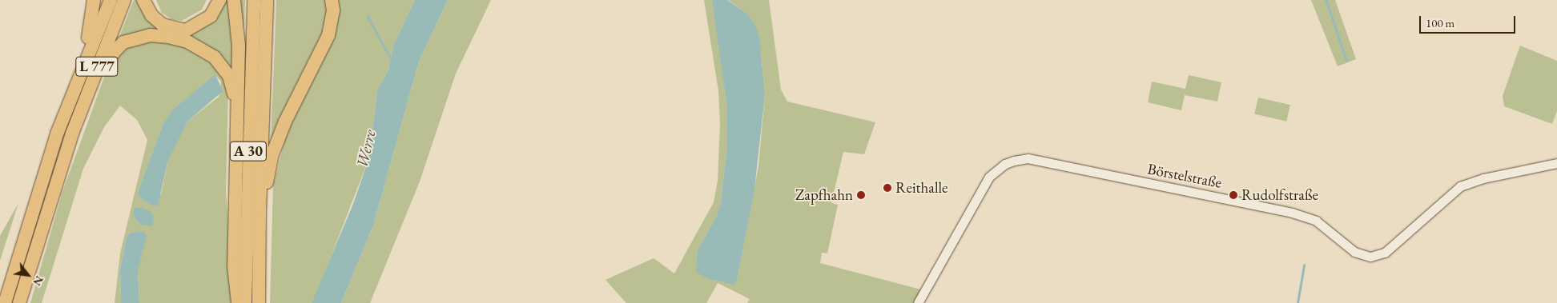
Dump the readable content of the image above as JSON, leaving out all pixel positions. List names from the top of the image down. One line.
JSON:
{"streets":{"highway":["L 777","A 30"],"street":["Börstelstraße"]},"water":["Werre"],"places":["Reithalle","Zapfhahn","Rudolfstraße"],"scale_bar":"100 m","north":"bottom right"}
